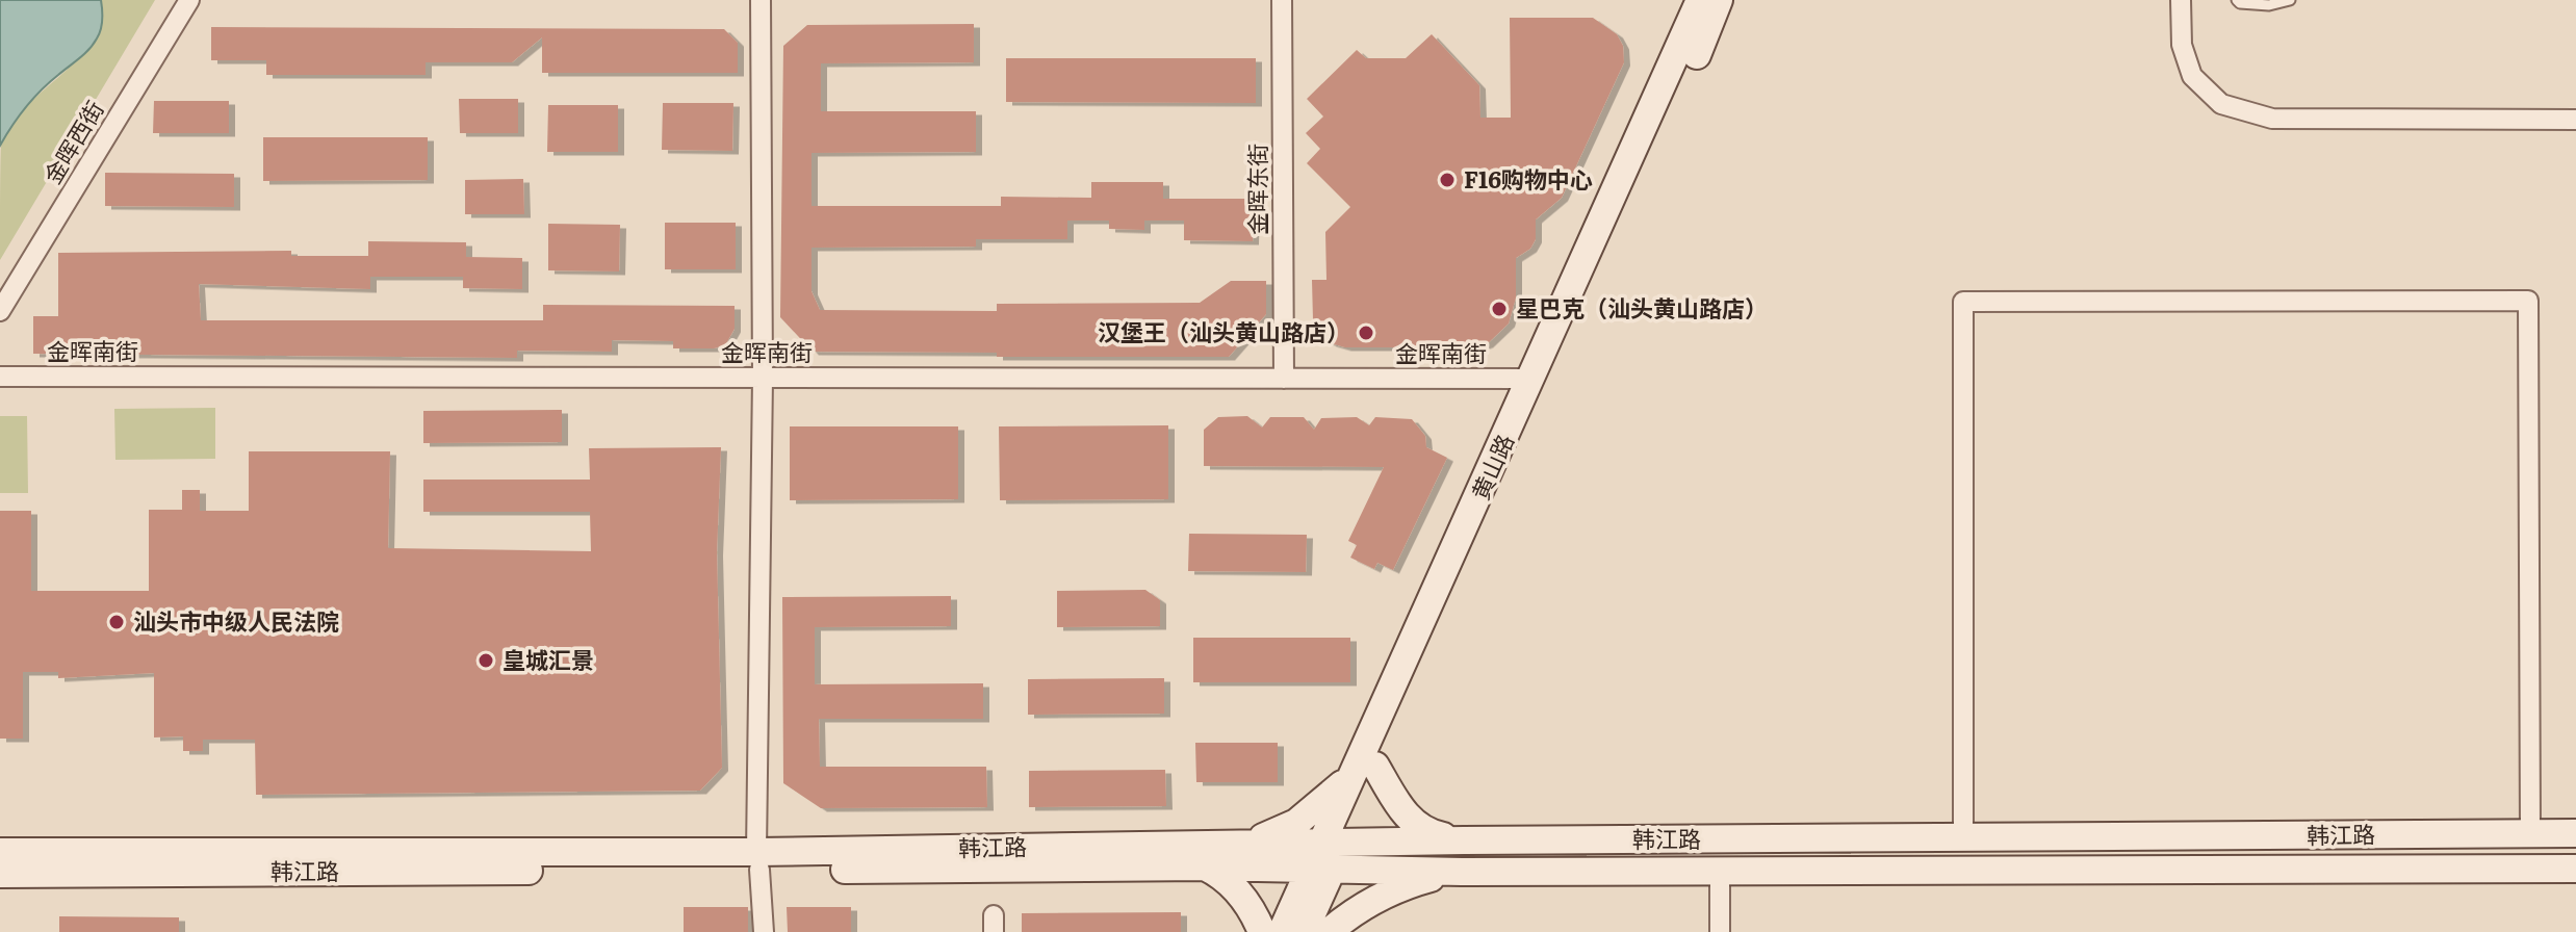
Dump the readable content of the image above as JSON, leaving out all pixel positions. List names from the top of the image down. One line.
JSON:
{"streets":{"street":["金晖西街","金晖东街","金晖南街","黄山路","韩江路"]},"crossings":[["金晖东街","金晖南街"],["金晖南街","黄山路"],["黄山路","韩江路"]],"places":["F16购物中心","星巴克（汕头黄山路店）","汉堡王（汕头黄山路店）","汕头市中级人民法院","皇城汇景"]}
